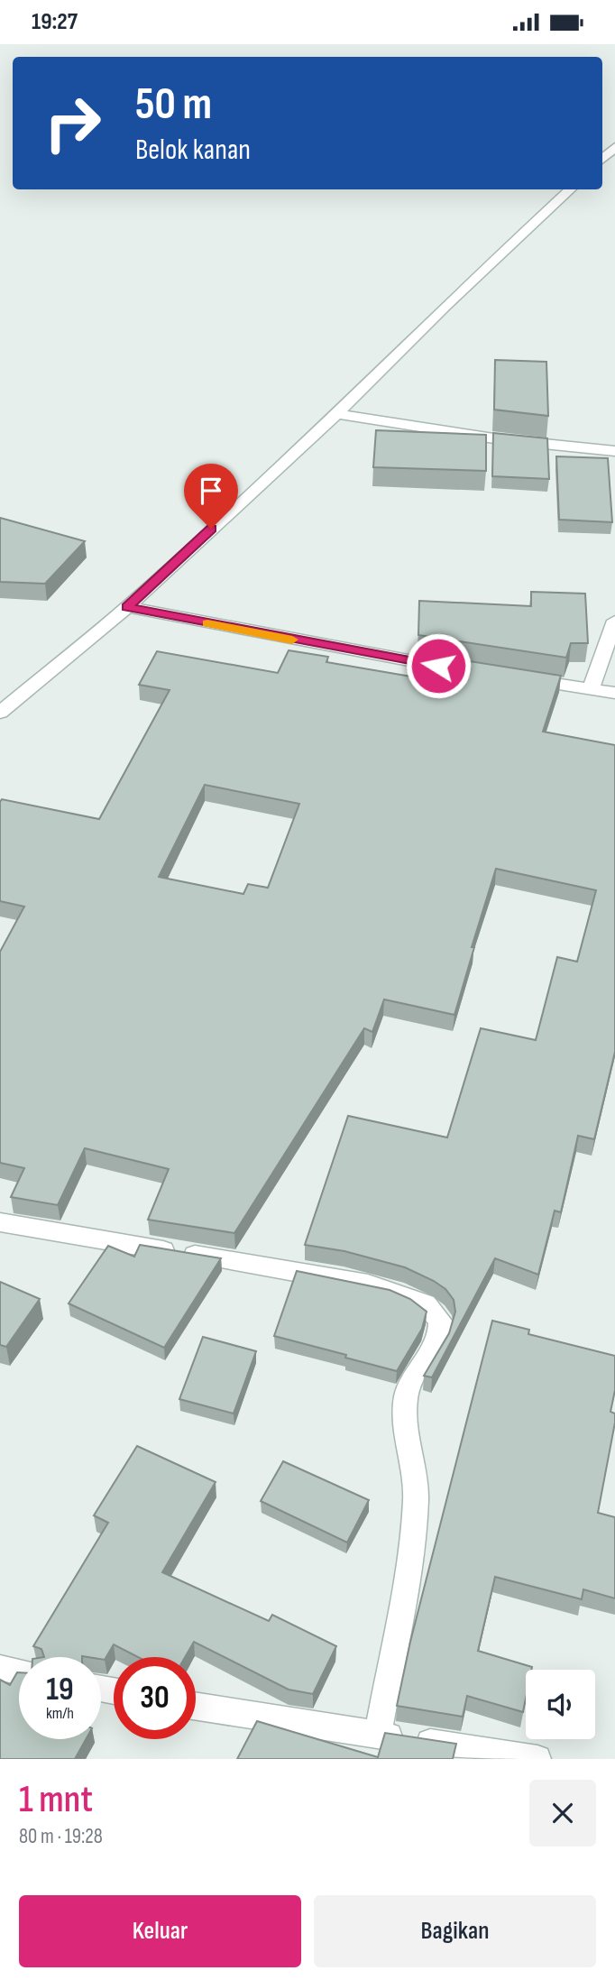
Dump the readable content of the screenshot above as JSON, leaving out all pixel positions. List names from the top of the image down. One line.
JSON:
{"page":{"status":"19:27","turn":["50 m","Belok kanan"],"speed":"19 km/h","limit":"30","heading":["1 mnt","80 m · 19:28"],"buttons":["Keluar","Bagikan"]}}
